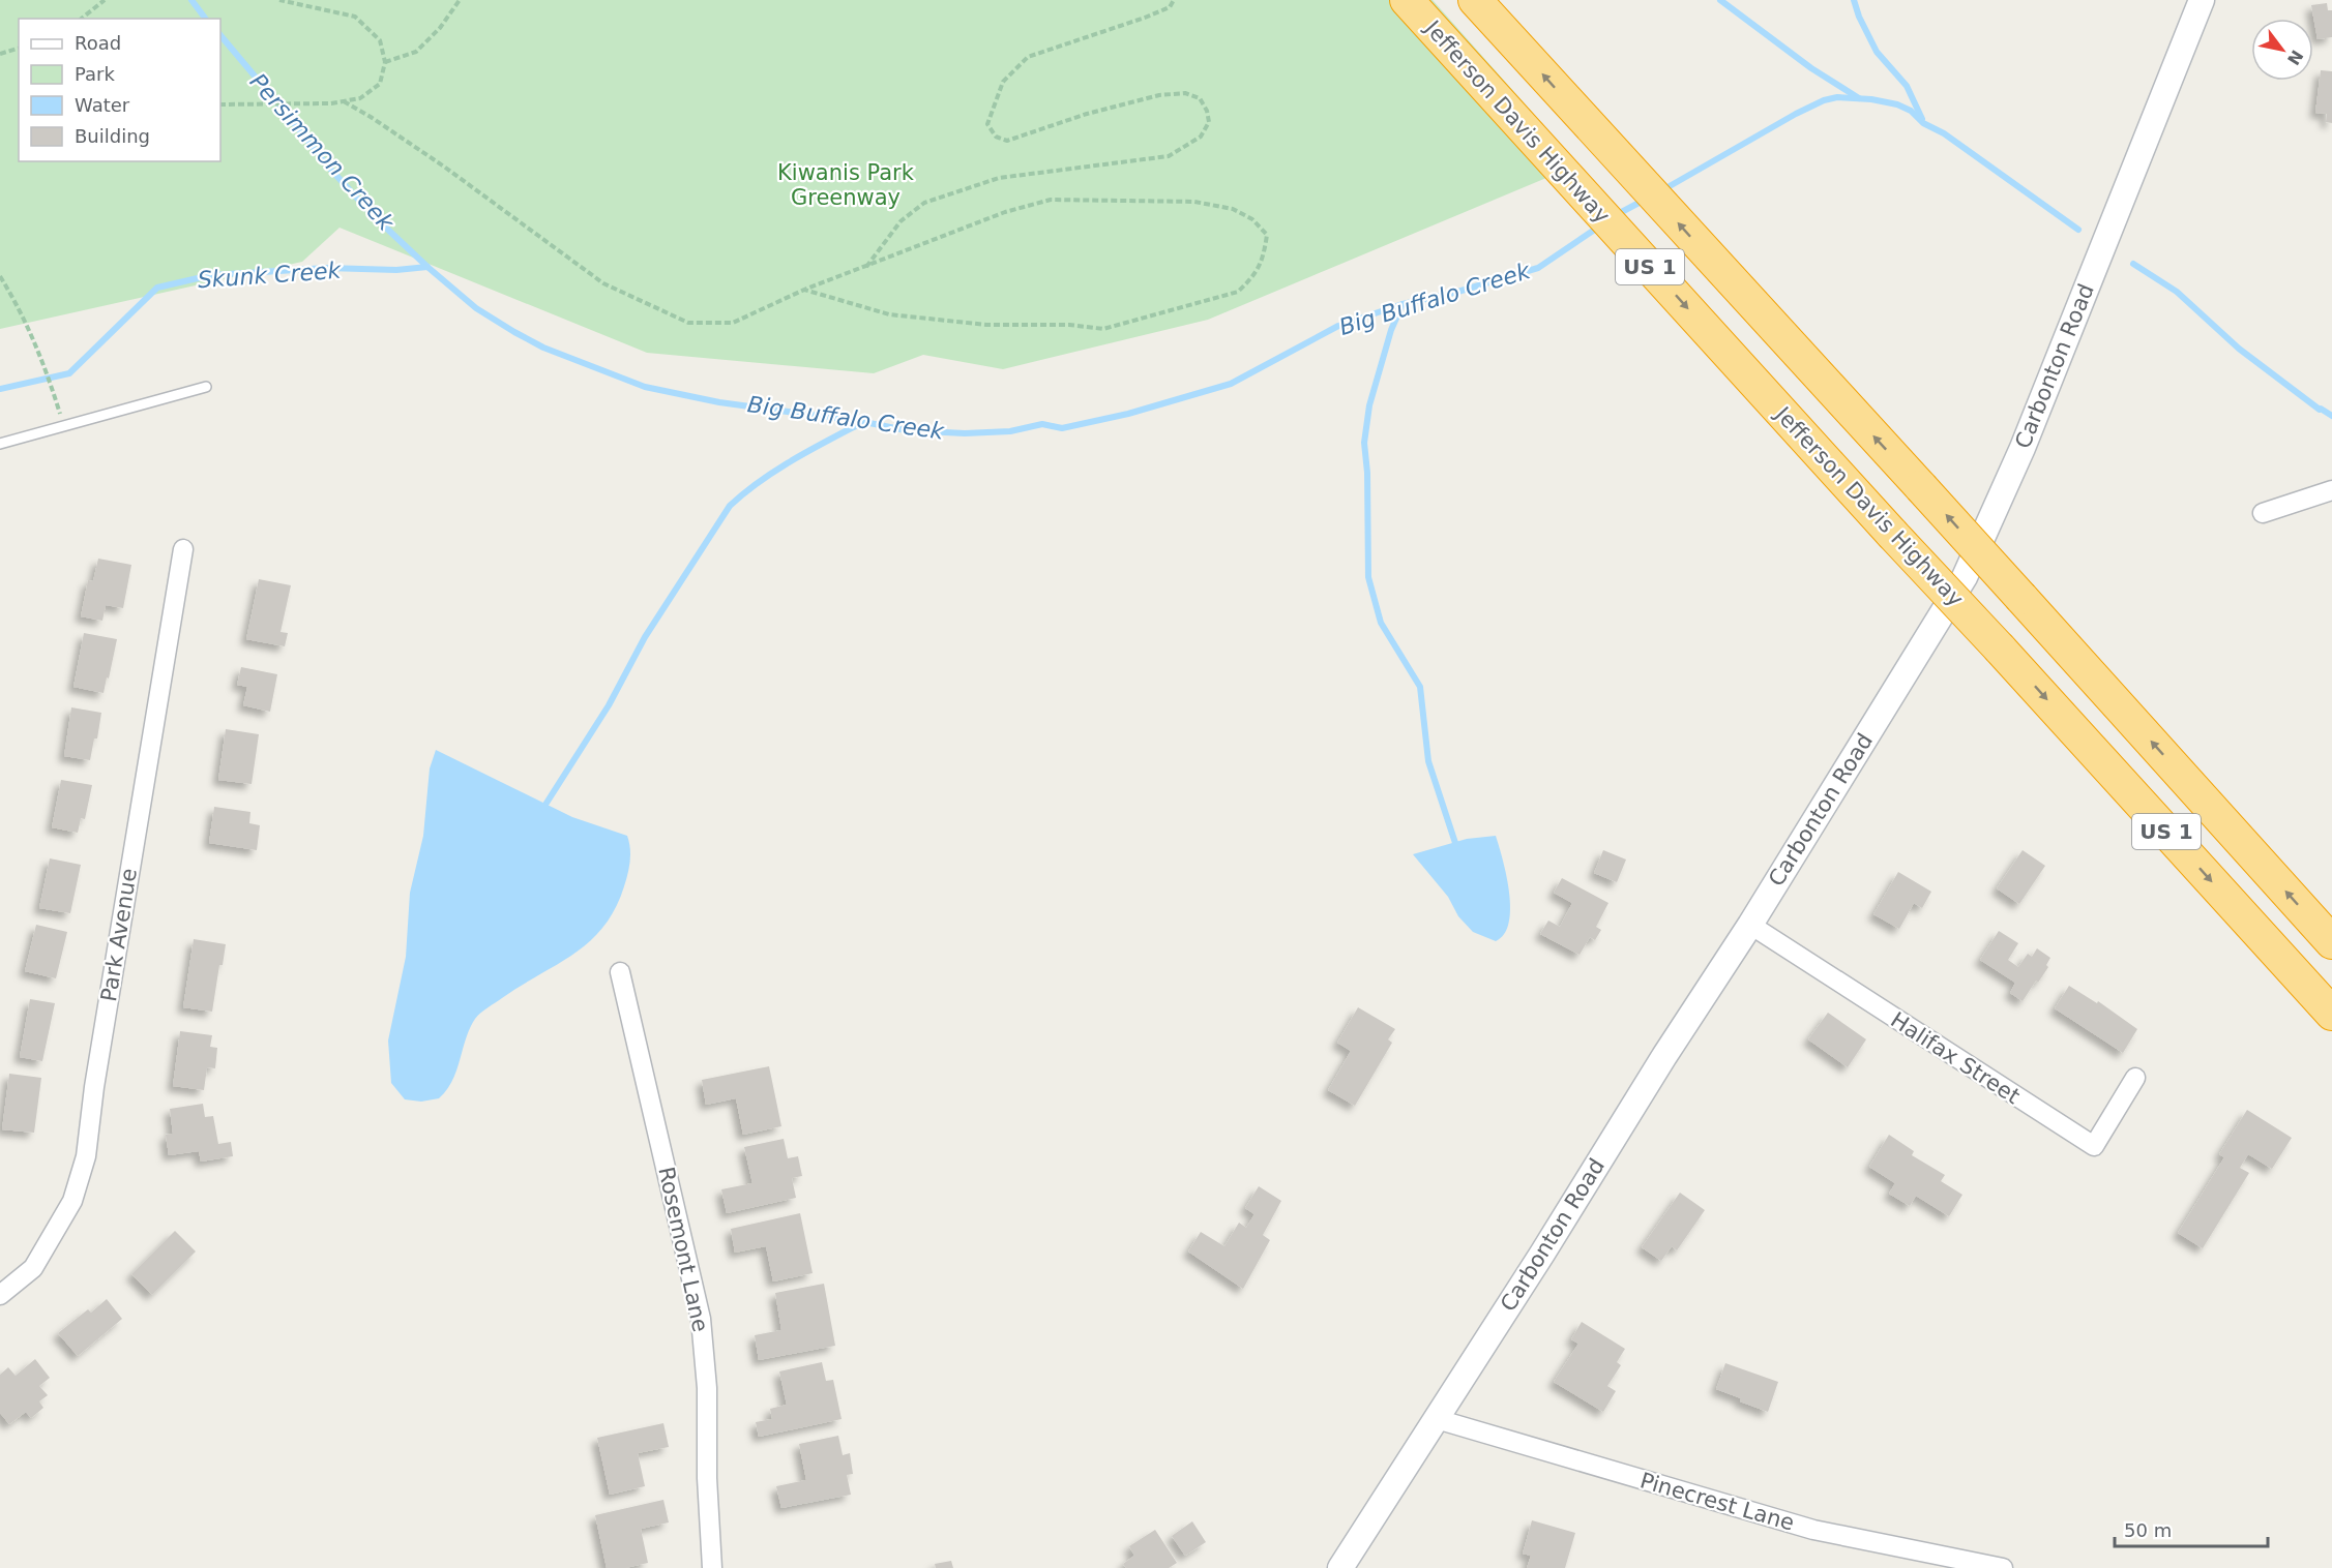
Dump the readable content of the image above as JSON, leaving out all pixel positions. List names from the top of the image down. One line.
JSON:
{"streets":{"highway":["Jefferson Davis Highway","US 1"],"street":["Carbonton Road","Park Avenue","Halifax Street","Rosemont Lane","Pinecrest Lane"]},"crossings":[["Carbonton Road","Halifax Street"],["Carbonton Road","Pinecrest Lane"]],"water":["Persimmon Creek","Skunk Creek","Big Buffalo Creek"],"parks":["Kiwanis Park Greenway"],"legend":["Road","Park","Water","Building"],"scale_bar":"50 m","north":"bottom right"}
